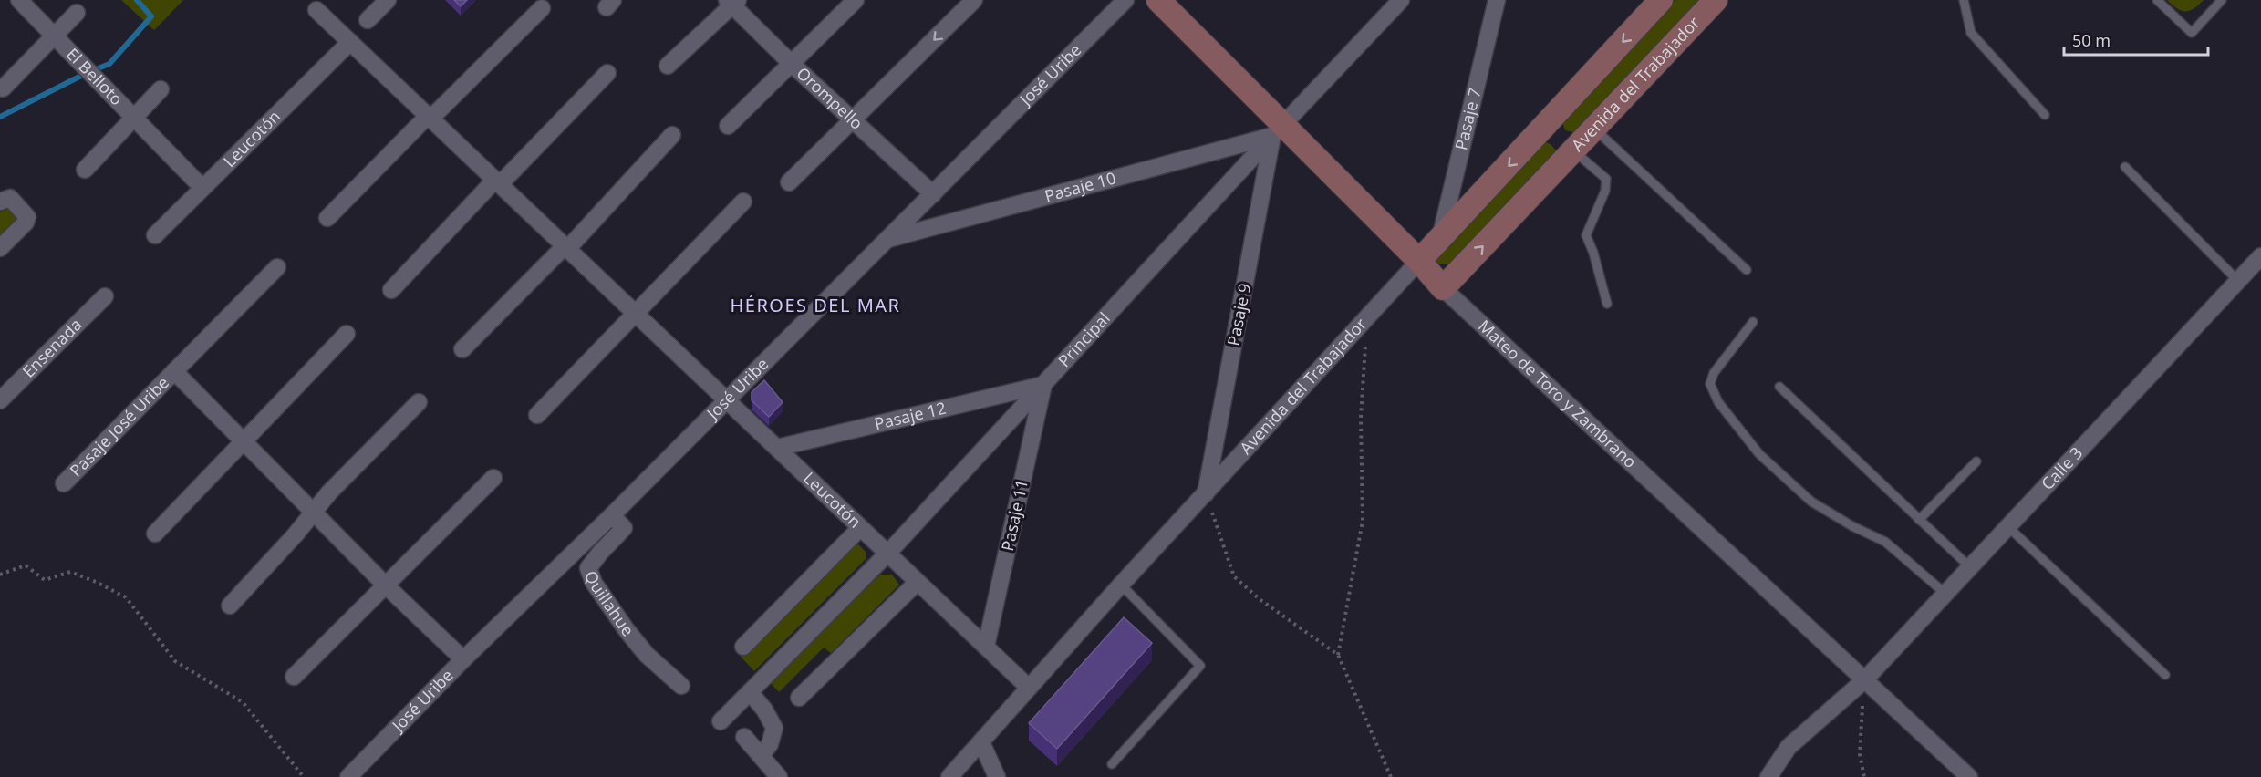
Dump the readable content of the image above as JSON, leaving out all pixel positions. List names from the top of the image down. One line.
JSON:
{"streets":{"street":["José Uribe","El Belloto","Avenida del Trabajador","Orompello","Pasaje 7","Leucotón","Pasaje 10","Pasaje 9","Principal","Ensenada","Mateo de Toro y Zambrano","Pasaje 12","Pasaje José Uribe","Calle 3","Pasaje 11","Quillahue"]},"crossings":[["José Uribe","Orompello"],["José Uribe","Leucotón"],["José Uribe","Pasaje 10"],["José Uribe","Pasaje José Uribe"],["José Uribe","Quillahue"],["El Belloto","Leucotón"],["Avenida del Trabajador","Pasaje 7"],["Avenida del Trabajador","Leucotón"],["Avenida del Trabajador","Pasaje 9"],["Avenida del Trabajador","Mateo de Toro y Zambrano"],["Leucotón","Principal"],["Leucotón","Pasaje 12"],["Leucotón","Pasaje 11"],["Pasaje 10","Pasaje 9"],["Pasaje 10","Principal"],["Pasaje 10","Mateo de Toro y Zambrano"],["Pasaje 9","Principal"],["Pasaje 9","Mateo de Toro y Zambrano"],["Principal","Mateo de Toro y Zambrano"],["Principal","Pasaje 12"],["Principal","Pasaje 11"],["Mateo de Toro y Zambrano","Calle 3"],["Pasaje 12","Pasaje 11"]],"districts":["HÉROES DEL MAR"],"scale_bar":"50 m"}
